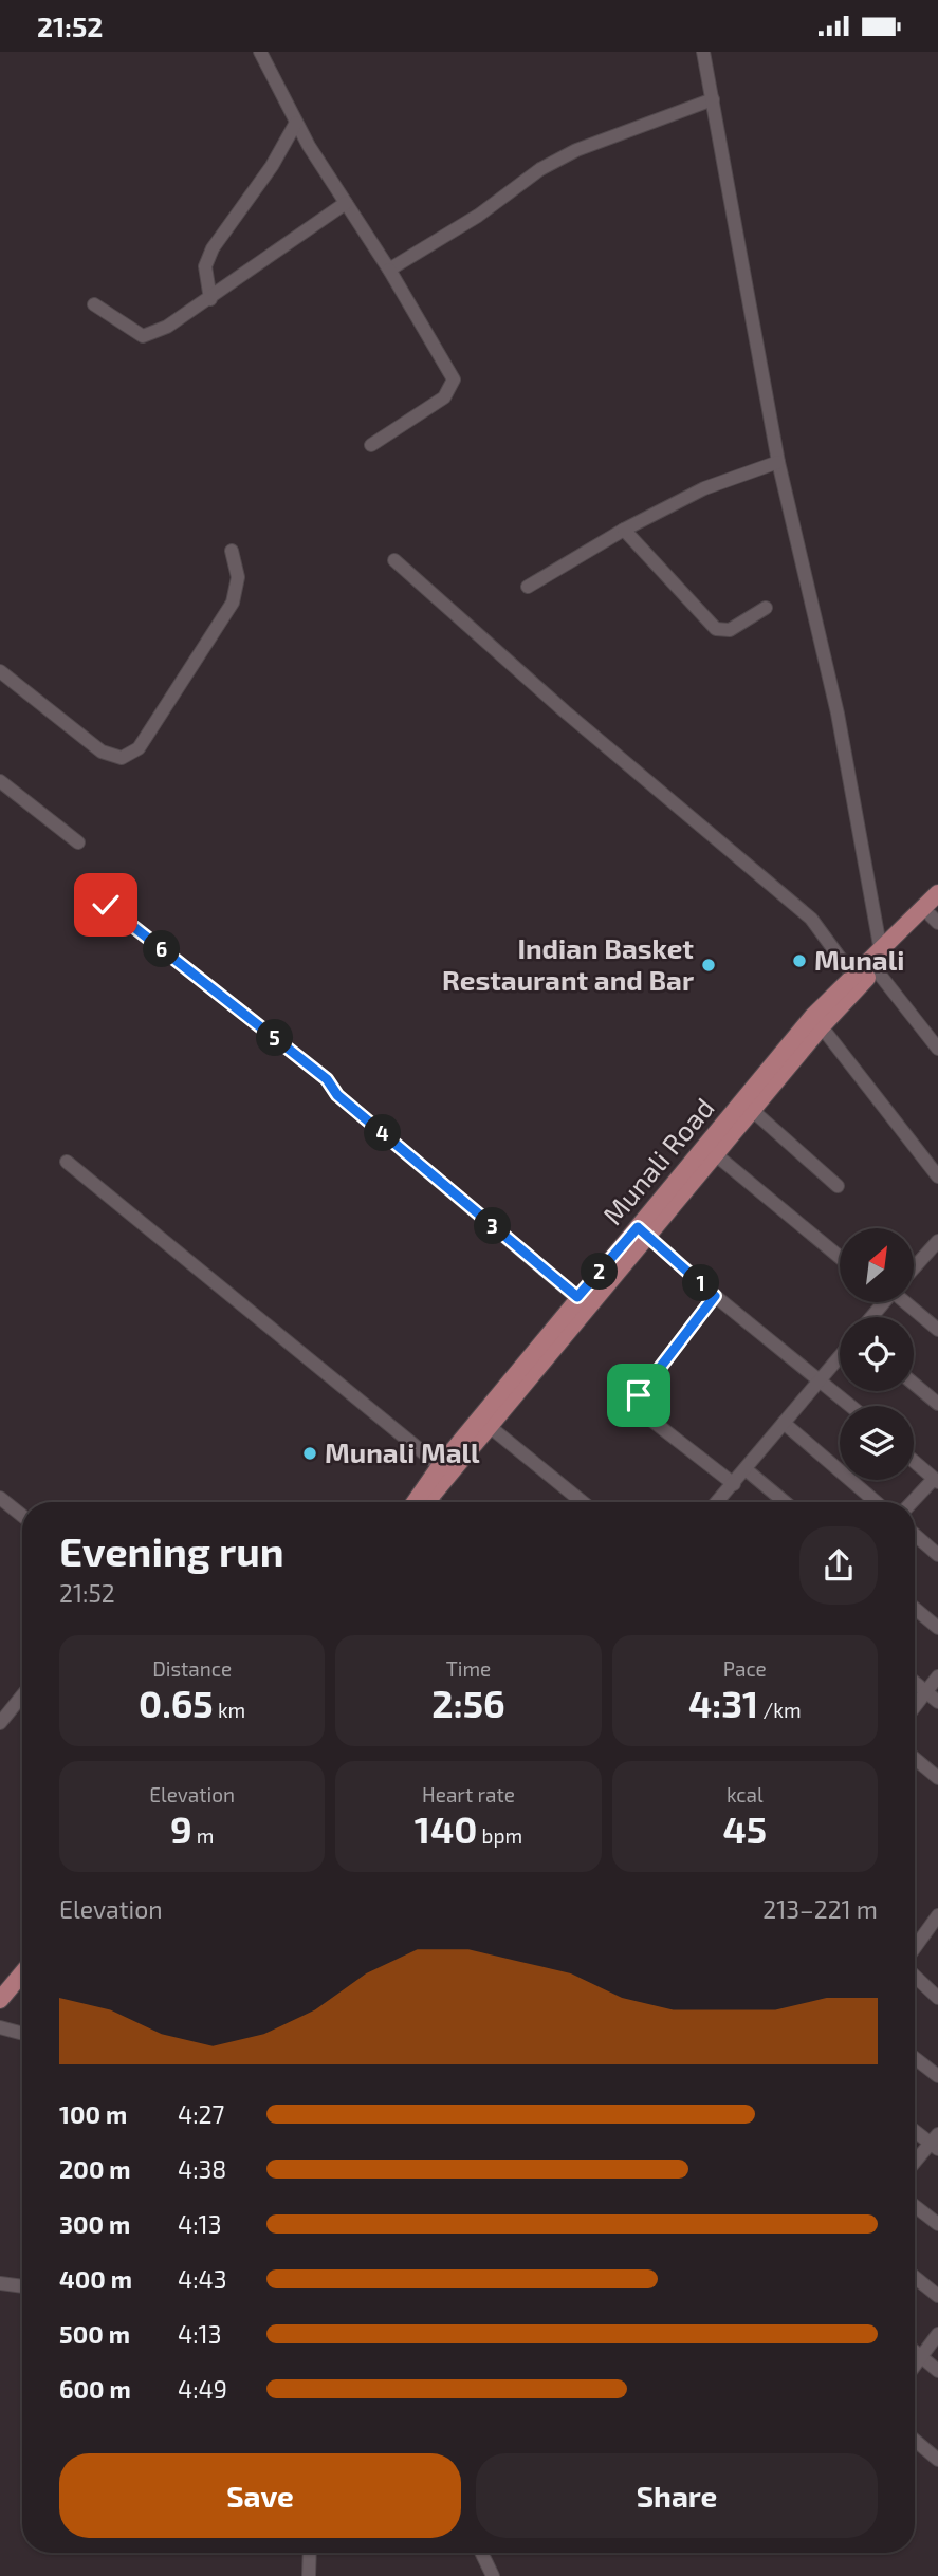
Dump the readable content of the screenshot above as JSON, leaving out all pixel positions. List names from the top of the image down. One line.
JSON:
{"streets":{"main road":["Munali Road"]},"places":["Munali","Indian Basket Restaurant and Bar","Munali Mall"],"north":"top right","page":{"status":"21:52","pins":["6","5","4","3","2","1"],"heading":["Evening run","21:52"],"stats":[["Distance","0.65 km"],["Time","2:56"],["Pace","4:31 /km"],["Elevation","9 m"],["Heart rate","140 bpm"],["kcal","45"]],"chart":["Elevation","213–221 m"],"list":[{"name":"100 m","note":"4:27"},{"name":"200 m","note":"4:38"},{"name":"300 m","note":"4:13"},{"name":"400 m","note":"4:43"},{"name":"500 m","note":"4:13"},{"name":"600 m","note":"4:49"}],"buttons":["Save","Share"]}}
